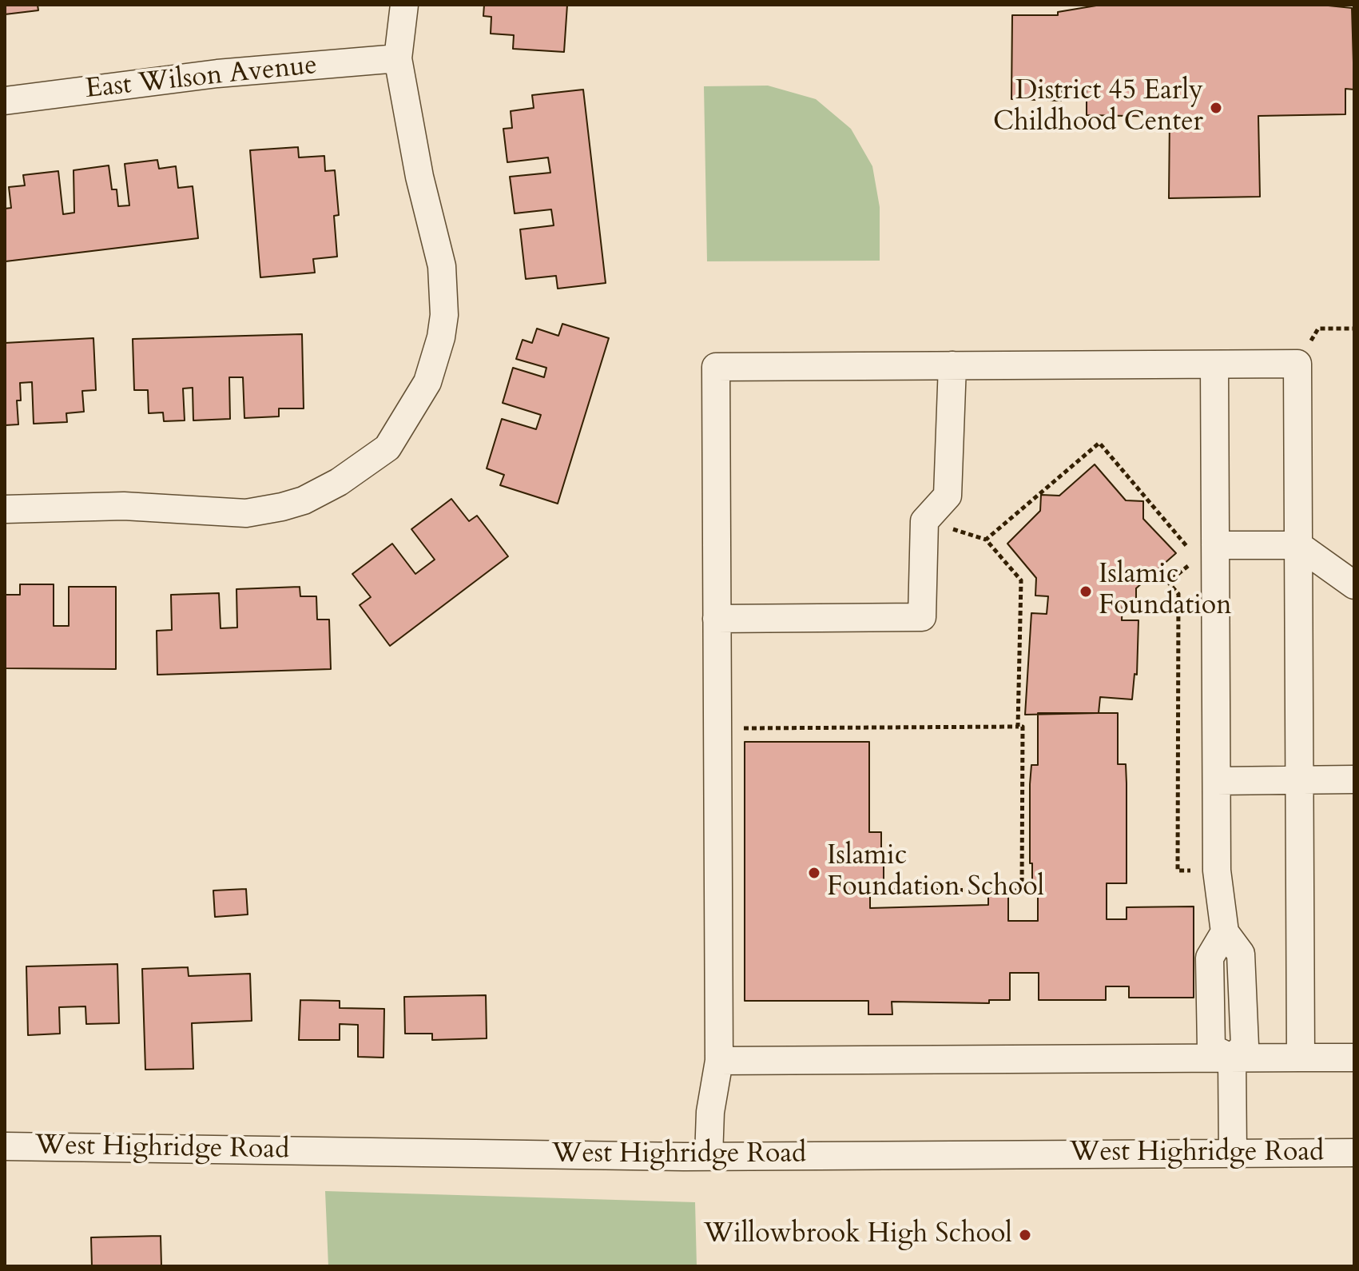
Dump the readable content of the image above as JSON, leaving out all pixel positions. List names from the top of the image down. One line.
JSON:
{"streets":{"street":["East Wilson Avenue","West Highridge Road"]},"places":["District 45 Early Childhood Center","Islamic Foundation","Islamic Foundation School","Willowbrook High School"]}
